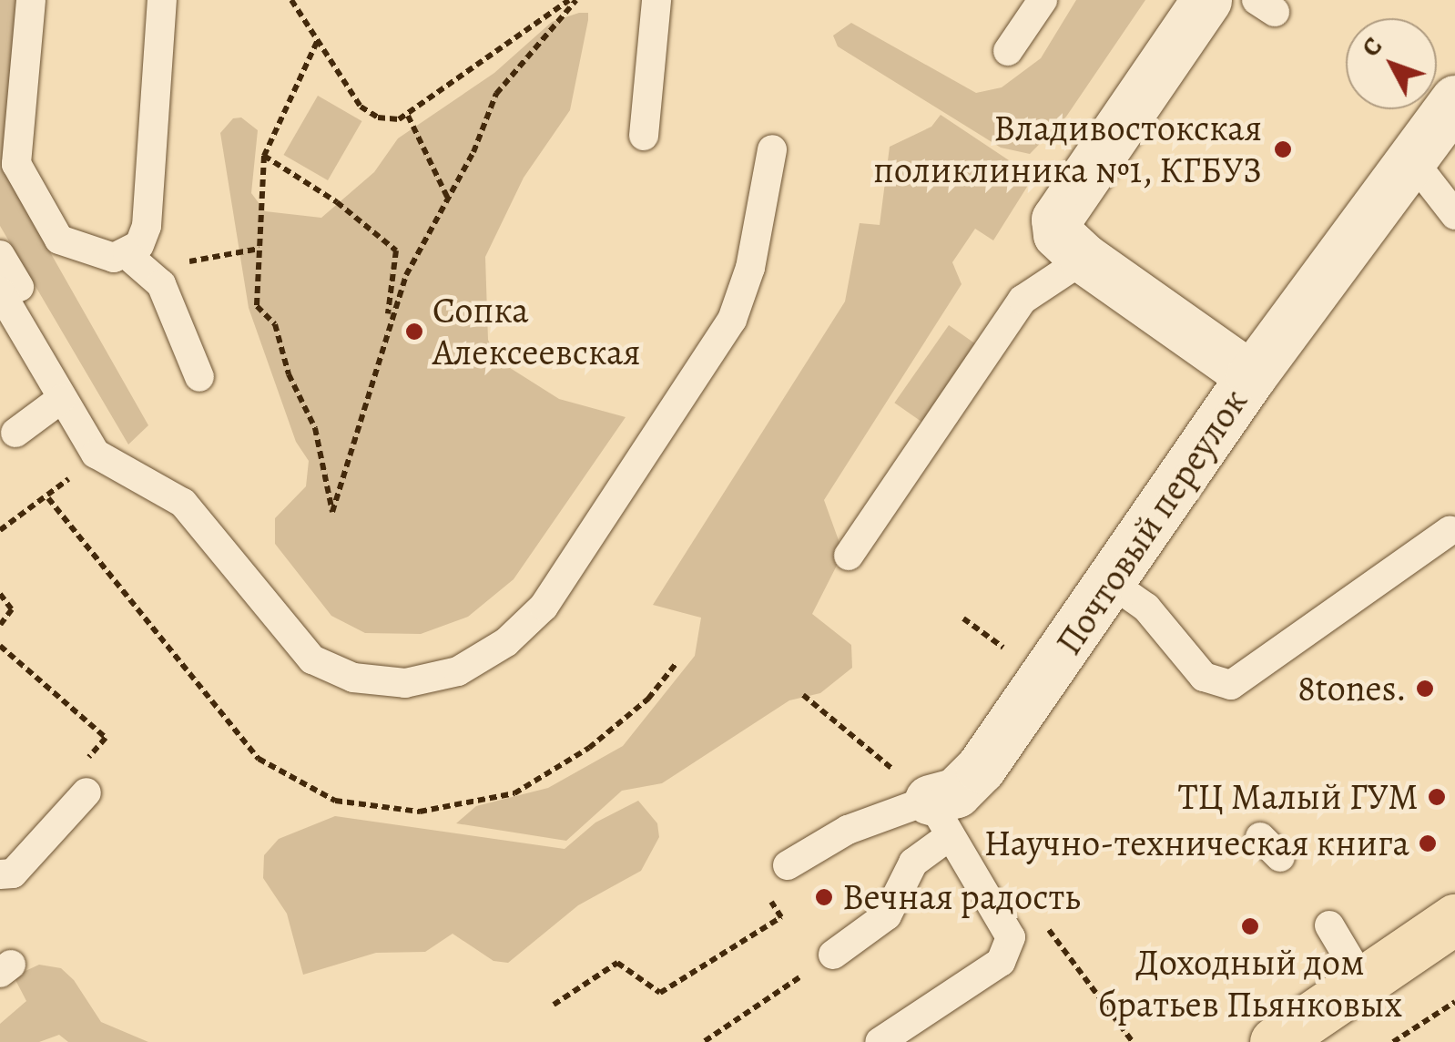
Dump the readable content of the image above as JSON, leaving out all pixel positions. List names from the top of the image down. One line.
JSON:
{"streets":{"street":["Почтовый переулок"]},"places":["Владивостокская поликлиника №1, КГБУЗ","Сопка Алексеевская","8tones.","ТЦ Малый ГУМ","Научно-техническая книга","Вечная радость","Доходный дом братьев Пьянковых"],"north":"top left"}
